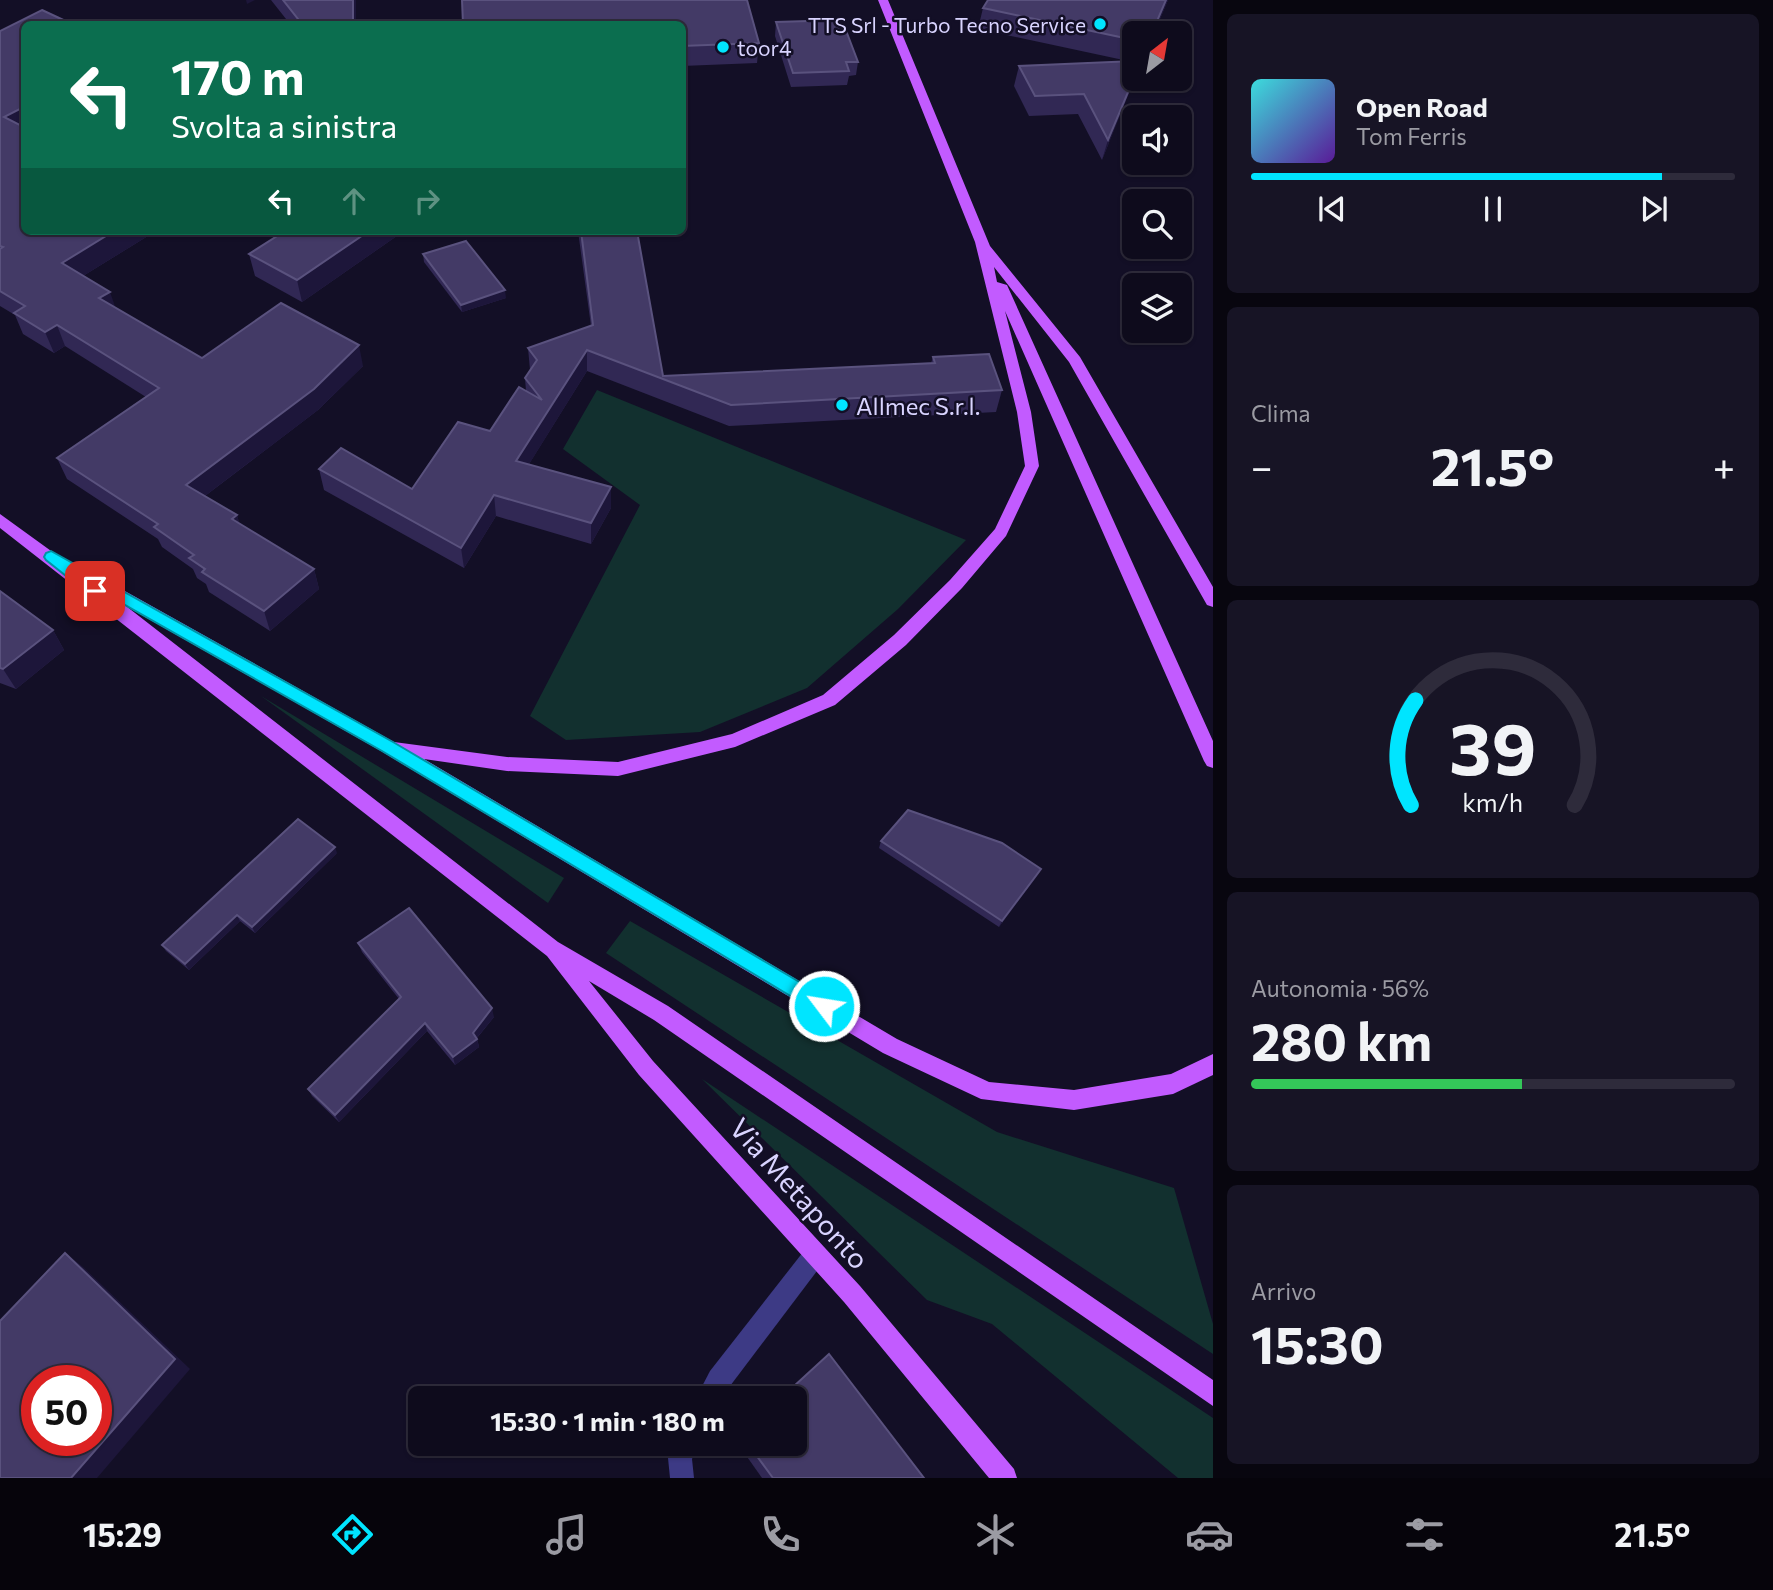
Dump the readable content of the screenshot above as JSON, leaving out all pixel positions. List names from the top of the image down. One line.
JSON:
{"streets":{"main road":["Via Metaponto"]},"places":["TTS Srl - Turbo Tecno Service","toor4","Allmec S.r.l."],"north":"top right","page":{"turn":["170 m","Svolta a sinistra"],"song":["Open Road","Tom Ferris"],"tile":["Clima",["Autonomia · 56%","280 km"],["Arrivo","15:30"]],"heat":["−","21.5°","+"],"limit":"50","trip":"15:30 · 1 min · 180 m","tabs":["15:29","21.5°"],"gauge":["39","km/h"]}}
